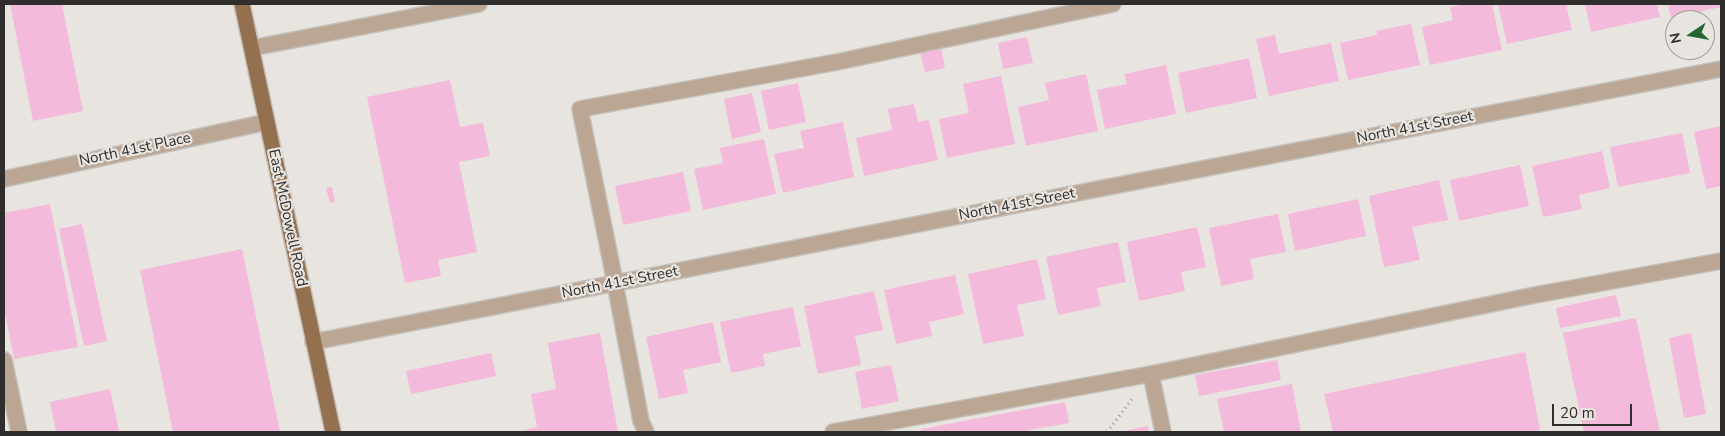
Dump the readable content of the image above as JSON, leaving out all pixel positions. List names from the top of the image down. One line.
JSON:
{"streets":{"main road":["East McDowell Road"],"street":["North 41st Street","North 41st Place"]},"crossings":[["North 41st Street","East McDowell Road"],["North 41st Place","East McDowell Road"]],"scale_bar":"20 m","north":"left"}
